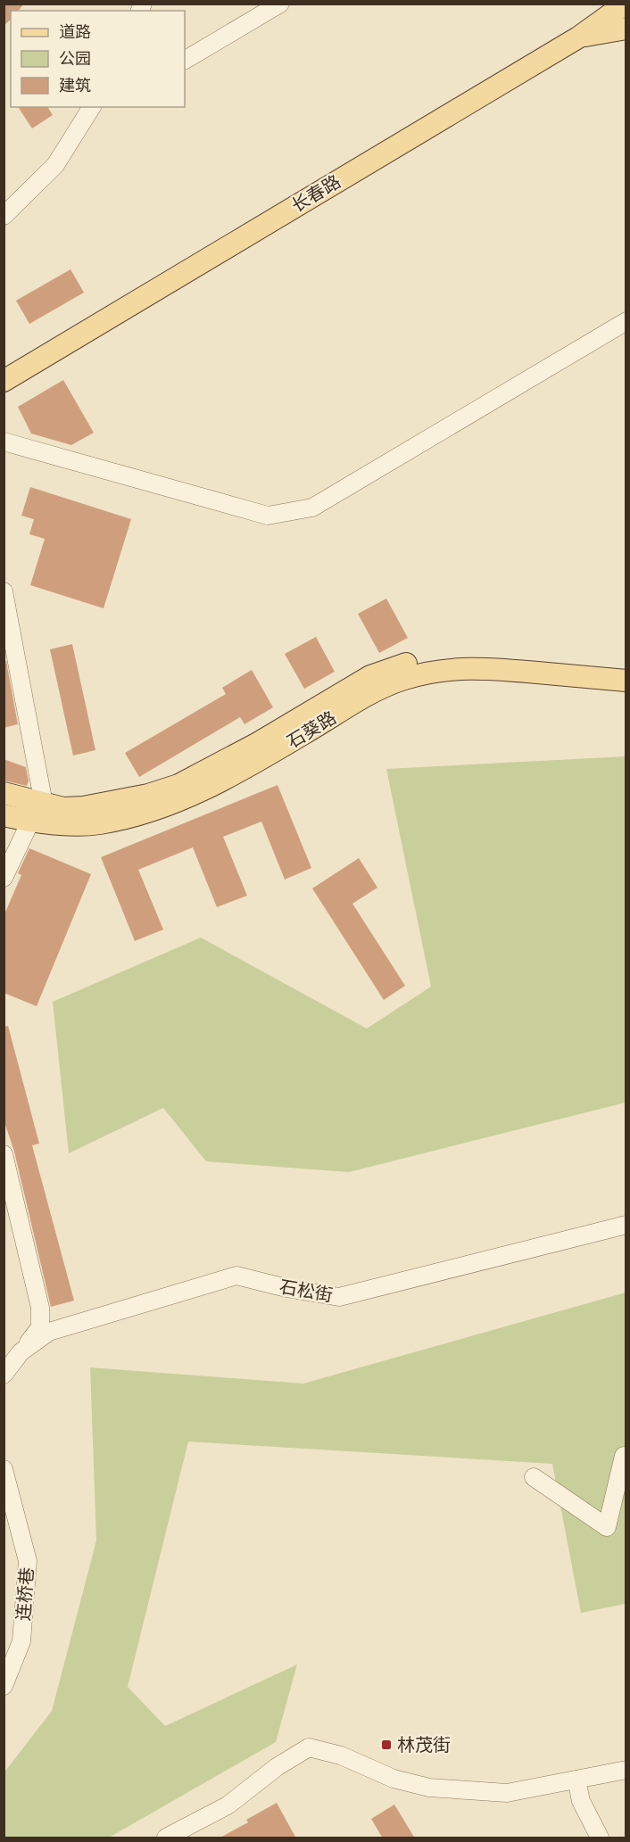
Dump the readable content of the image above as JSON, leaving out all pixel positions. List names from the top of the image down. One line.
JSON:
{"streets":{"main road":["长春路","石葵路"],"street":["石松街","连桥巷"]},"places":{"transit":["林茂街"]},"legend":["道路","公园","建筑"]}
